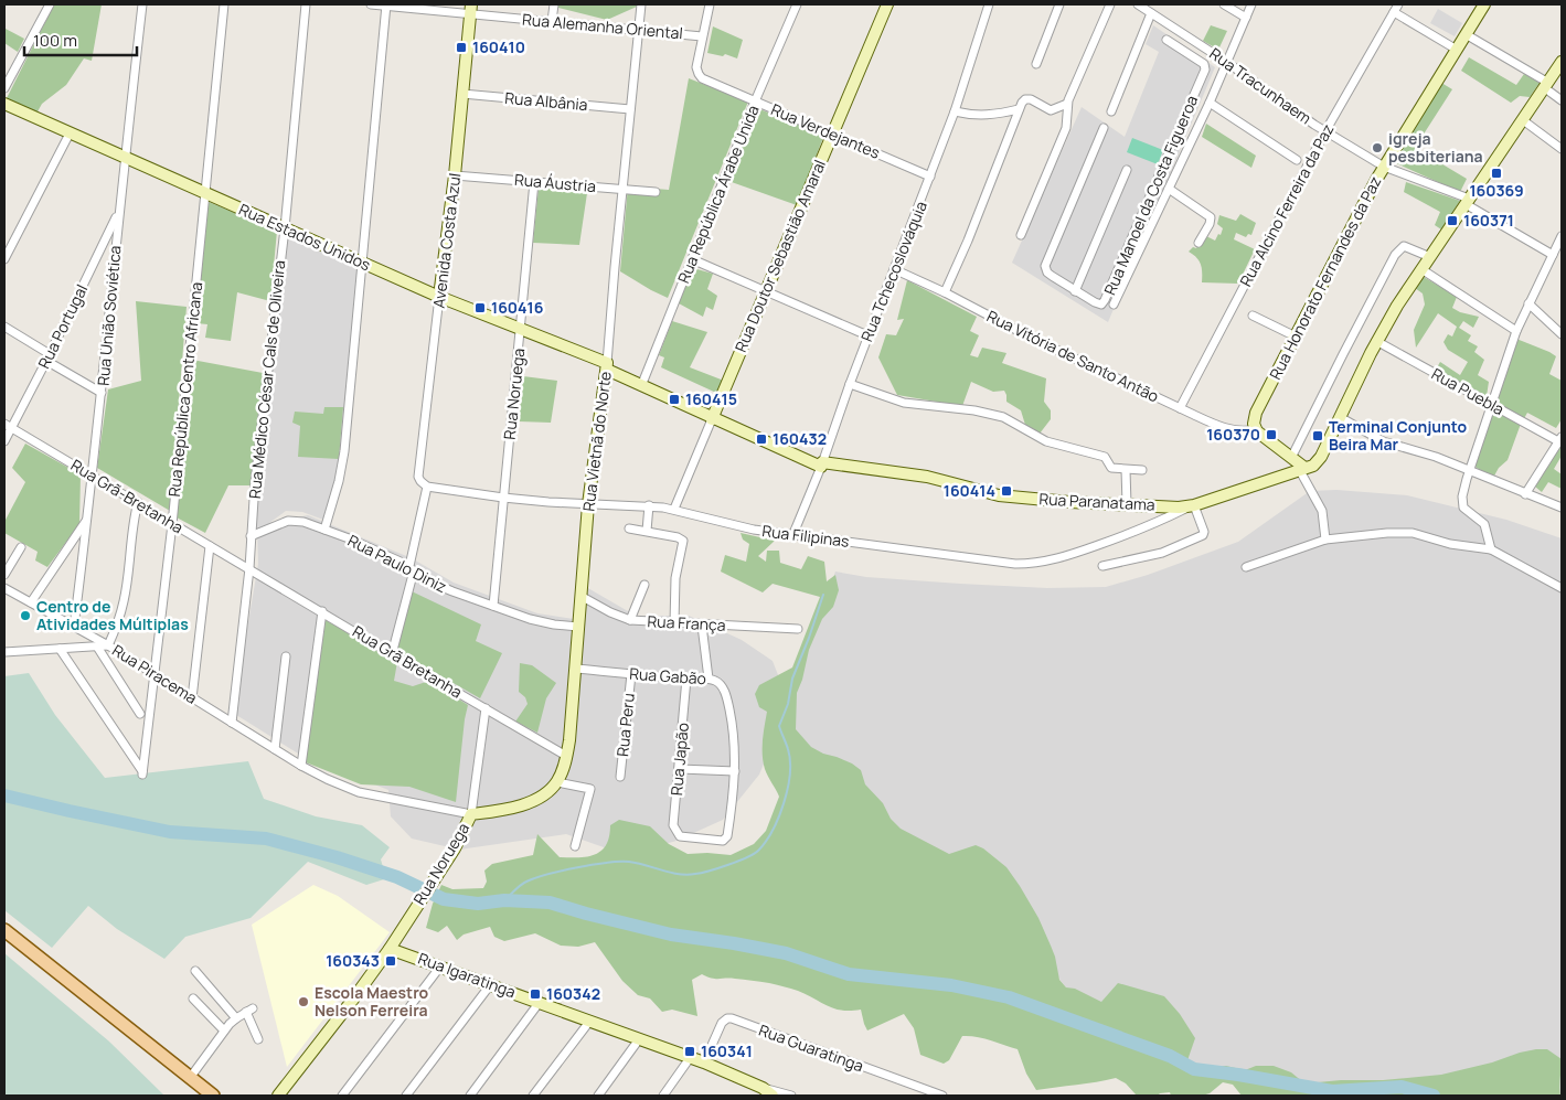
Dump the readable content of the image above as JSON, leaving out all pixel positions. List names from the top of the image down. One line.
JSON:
{"streets":{"street":["Rua Alemanha Oriental","Rua Tracunhaem","Rua Albânia","Rua Verdejantes","Rua Áustria","Rua República Árabe Unida","Rua Manoel da Costa Figueroa","Rua Alcino Ferreira da Paz","Rua Estados Unidos","Avenida Costa Azul","Rua Doutor Sebastião Amaral","Rua Tchecoslováquia","Rua Honorato Fernandes da Paz","Rua União Soviética","Rua Portugal","Rua Vitória de Santo Antão","Rua Médico César Cals de Oliveira","Rua República Centro Africana","Rua Puebla","Rua Noruega","Rua Vietnã do Norte","Rua Grã-Bretanha","Rua Paranatama","Rua Filipinas","Rua Paulo Diniz","Rua França","Rua Grã Bretanha","Rua Piracema","Rua Gabão","Rua Peru","Rua Japão","Rua Igaratinga","Rua Guaratinga"]},"crossings":[["Rua Alemanha Oriental","Rua Verdejantes"],["Rua Alemanha Oriental","Avenida Costa Azul"],["Rua Alemanha Oriental","Rua Vietnã do Norte"],["Rua Tracunhaem","Rua Alcino Ferreira da Paz"],["Rua Tracunhaem","Rua Honorato Fernandes da Paz"],["Rua Tracunhaem","Rua Paranatama"],["Rua Albânia","Avenida Costa Azul"],["Rua Albânia","Rua Vietnã do Norte"],["Rua Verdejantes","Rua República Árabe Unida"],["Rua Verdejantes","Rua Doutor Sebastião Amaral"],["Rua Verdejantes","Rua Tchecoslováquia"],["Rua Áustria","Avenida Costa Azul"],["Rua Áustria","Rua Noruega"],["Rua Áustria","Rua Vietnã do Norte"],["Rua República Árabe Unida","Rua Paranatama"],["Rua Alcino Ferreira da Paz","Rua Vitória de Santo Antão"],["Rua Estados Unidos","Avenida Costa Azul"],["Rua Estados Unidos","Rua União Soviética"],["Rua Estados Unidos","Rua Médico César Cals de Oliveira"],["Rua Estados Unidos","Rua República Centro Africana"],["Rua Estados Unidos","Rua Noruega"],["Rua Estados Unidos","Rua Vietnã do Norte"],["Rua Estados Unidos","Rua Paranatama"],["Avenida Costa Azul","Rua Filipinas"],["Rua Doutor Sebastião Amaral","Rua Paranatama"],["Rua Doutor Sebastião Amaral","Rua Filipinas"],["Rua Tchecoslováquia","Rua Vitória de Santo Antão"],["Rua Tchecoslováquia","Rua Paranatama"],["Rua Tchecoslováquia","Rua Filipinas"],["Rua Honorato Fernandes da Paz","Rua Vitória de Santo Antão"],["Rua União Soviética","Rua Portugal"],["Rua União Soviética","Rua Grã-Bretanha"],["Rua União Soviética","Rua Piracema"],["Rua Portugal","Rua Grã-Bretanha"],["Rua Médico César Cals de Oliveira","Rua Grã-Bretanha"],["Rua Médico César Cals de Oliveira","Rua Paulo Diniz"],["Rua Médico César Cals de Oliveira","Rua Grã Bretanha"],["Rua Médico César Cals de Oliveira","Rua Piracema"],["Rua República Centro Africana","Rua Grã-Bretanha"],["Rua República Centro Africana","Rua Piracema"],["Rua Puebla","Rua Paranatama"],["Rua Noruega","Rua Filipinas"],["Rua Noruega","Rua Paulo Diniz"],["Rua Noruega","Rua Grã Bretanha"],["Rua Noruega","Rua Piracema"],["Rua Noruega","Rua Igaratinga"],["Rua Vietnã do Norte","Rua Paranatama"],["Rua Vietnã do Norte","Rua Filipinas"],["Rua Vietnã do Norte","Rua Paulo Diniz"],["Rua Vietnã do Norte","Rua França"],["Rua Vietnã do Norte","Rua Grã Bretanha"],["Rua Vietnã do Norte","Rua Gabão"],["Rua Grã-Bretanha","Rua Grã Bretanha"],["Rua Paranatama","Rua Filipinas"],["Rua Gabão","Rua Peru"],["Rua Gabão","Rua Japão"],["Rua Igaratinga","Rua Guaratinga"]],"places":{"transit":["160410","160369","160371","160416","160415","160370","Terminal Conjunto Beira Mar","160432","160414","160343","160342","160341"],"other":["igreja pesbiteriana","Centro de Atividades Múltiplas","Escola Maestro Nelson Ferreira"]},"scale_bar":"100 m"}
